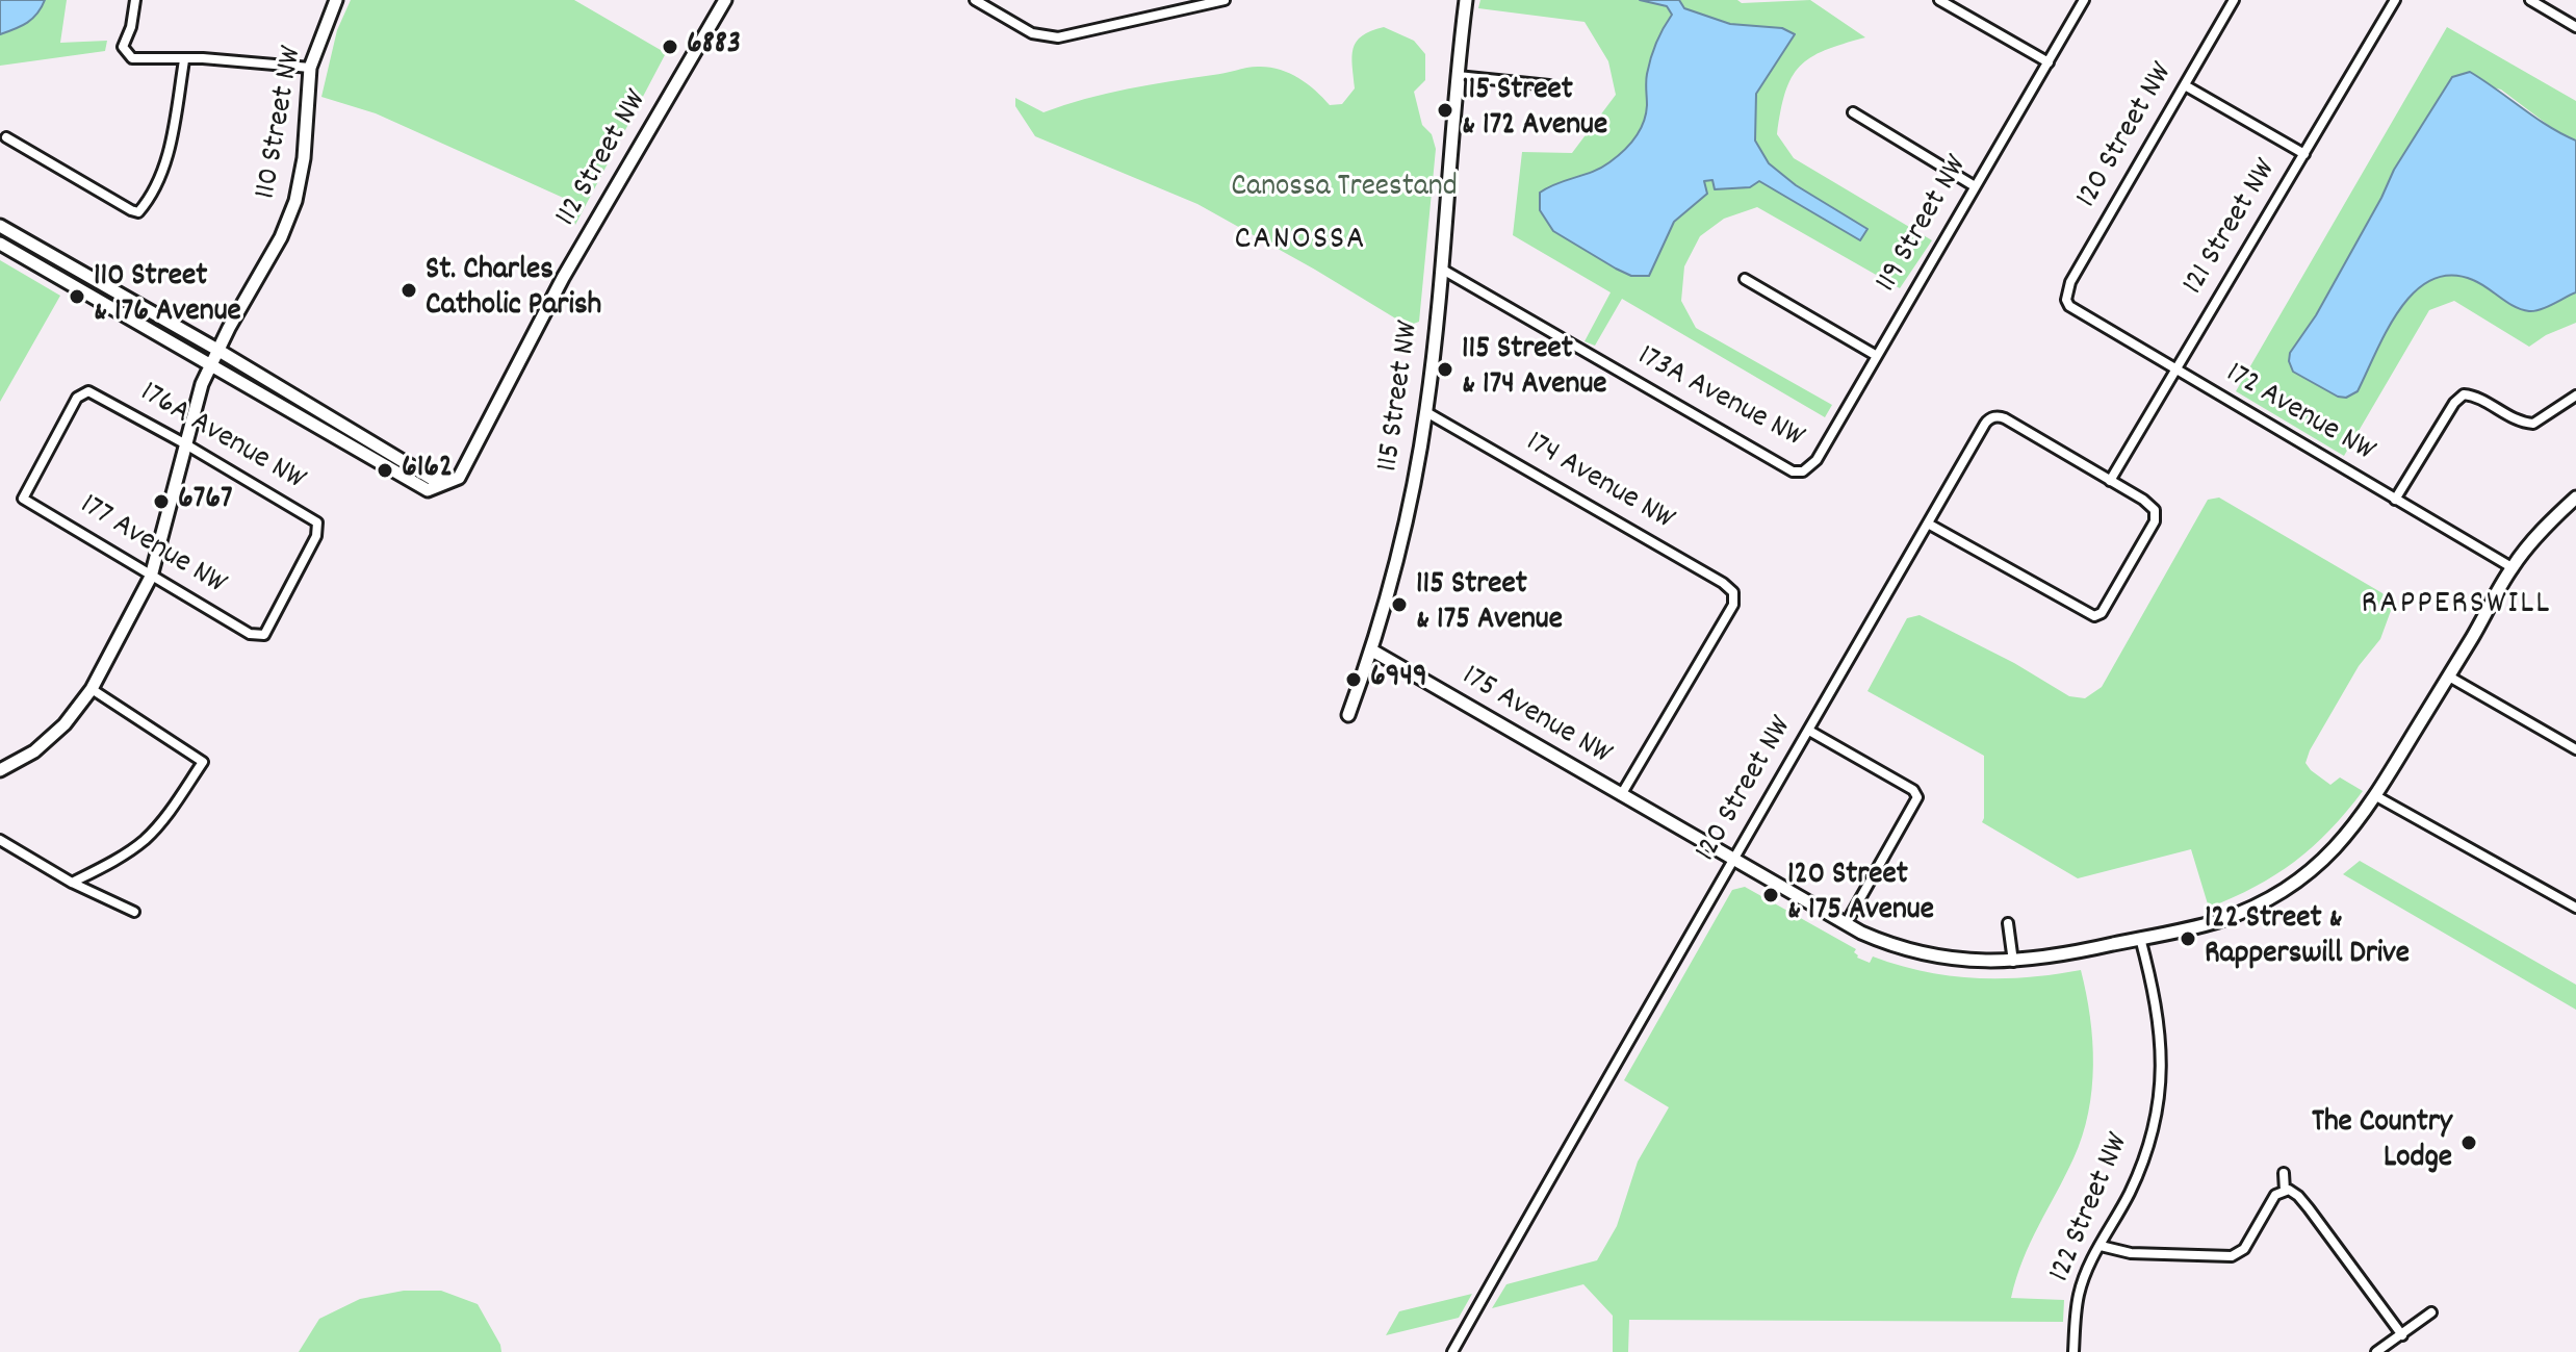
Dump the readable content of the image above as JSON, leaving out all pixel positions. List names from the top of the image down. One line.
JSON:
{"streets":{"street":["110 Street NW","120 Street NW","112 Street NW","119 Street NW","121 Street NW","115 Street NW","173A Avenue NW","172 Avenue NW","176A Avenue NW","174 Avenue NW","177 Avenue NW","175 Avenue NW","122 Street NW"]},"crossings":[["110 Street NW","176A Avenue NW"],["110 Street NW","177 Avenue NW"],["120 Street NW","121 Street NW"],["120 Street NW","172 Avenue NW"],["120 Street NW","175 Avenue NW"],["119 Street NW","173A Avenue NW"],["121 Street NW","172 Avenue NW"],["115 Street NW","173A Avenue NW"],["115 Street NW","174 Avenue NW"],["115 Street NW","175 Avenue NW"],["172 Avenue NW","175 Avenue NW"],["176A Avenue NW","177 Avenue NW"],["174 Avenue NW","175 Avenue NW"],["175 Avenue NW","122 Street NW"]],"districts":["CANOSSA","RAPPERSWILL"],"parks":["Canossa Treestand"],"places":["6883","115 Street & 172 Avenue","St. Charles Catholic Parish","110 Street & 176 Avenue","115 Street & 174 Avenue","6162","6767","115 Street & 175 Avenue","6949","120 Street & 175 Avenue","122 Street & Rapperswill Drive","The Country Lodge"]}
